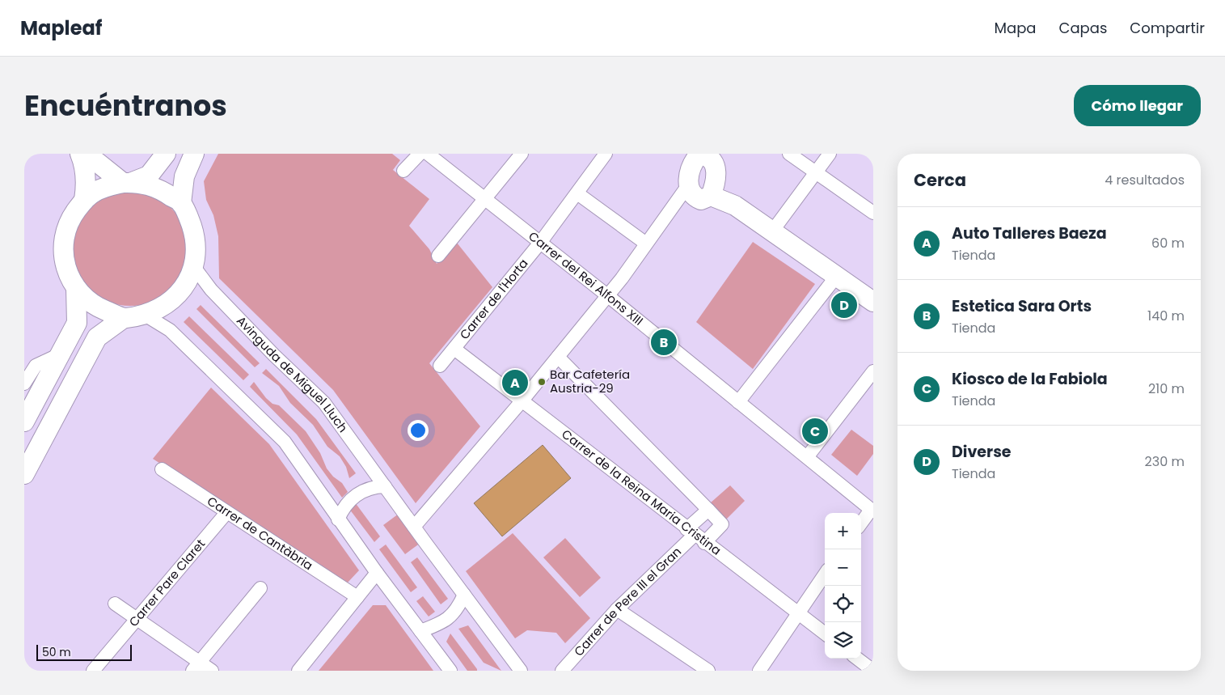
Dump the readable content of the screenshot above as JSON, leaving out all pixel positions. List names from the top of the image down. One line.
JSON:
{"streets":{"street":["Carrer del Rei Alfons XIII","Carrer de l'Horta","Avinguda de Miguel Lluch","Carrer de la Reina Maria Cristina","Carrer de Cantàbria","Carrer Pare Claret","Carrer de Pere III el Gran"]},"crossings":[["Carrer del Rei Alfons XIII","Carrer de l'Horta"],["Carrer de l'Horta","Carrer de la Reina Maria Cristina"],["Carrer de la Reina Maria Cristina","Carrer de Pere III el Gran"],["Carrer de Cantàbria","Carrer Pare Claret"]],"places":["Bar Cafetería Austria-29"],"scale_bar":"50 m","page":{"header":"Mapleaf","nav":["Mapa","Capas","Compartir"],"title":"Encuéntranos","buttons":"Cómo llegar","heading":["Cerca","4 resultados"],"list":[{"mark":"A","name":"Auto Talleres Baeza","note":"Tienda","value":"60 m"},{"mark":"B","name":"Estetica Sara Orts","note":"Tienda","value":"140 m"},{"mark":"C","name":"Kiosco de la Fabiola","note":"Tienda","value":"210 m"},{"mark":"D","name":"Diverse","note":"Tienda","value":"230 m"}],"pins":["D","B","A","C"],"map_buttons":["+","−"],"scale":"50 m"}}
